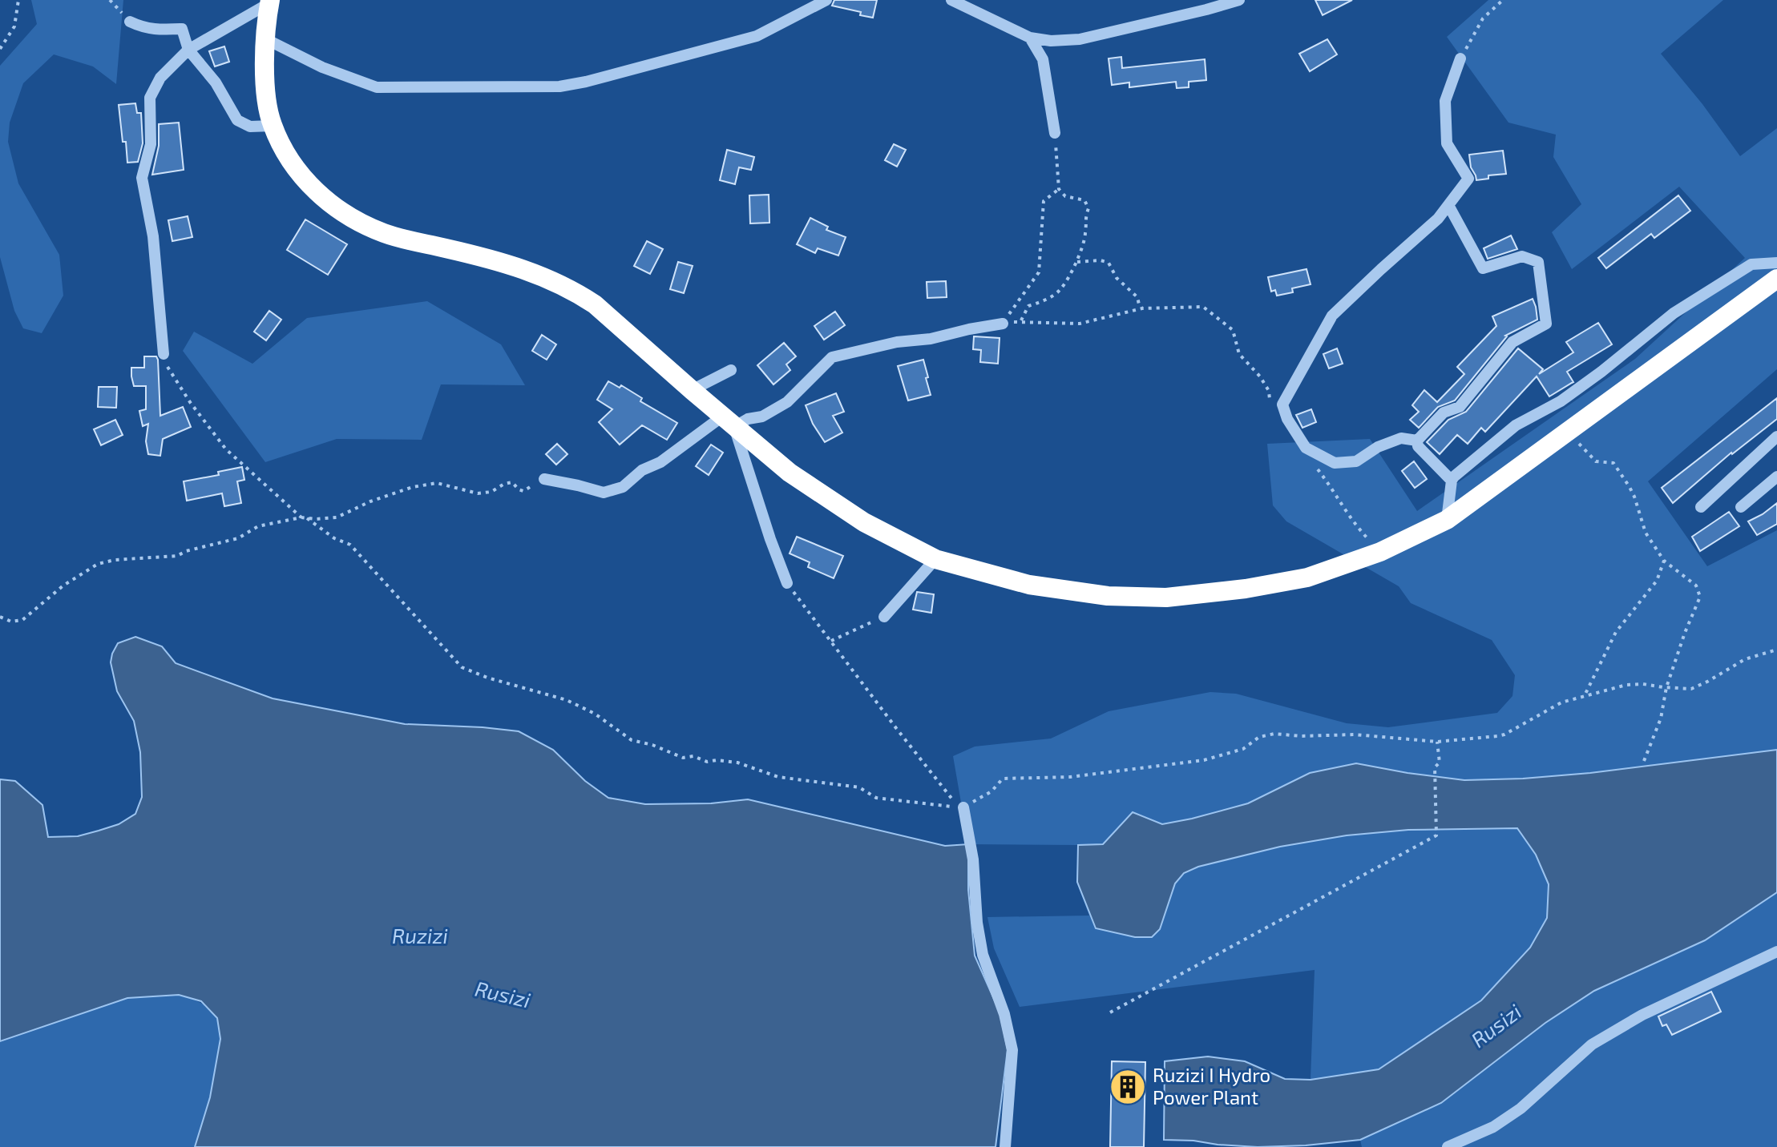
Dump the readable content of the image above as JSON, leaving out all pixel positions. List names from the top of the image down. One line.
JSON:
{"water":["Ruzizi","Rusizi"],"places":{"building":["Ruzizi I Hydro Power Plant"]}}
